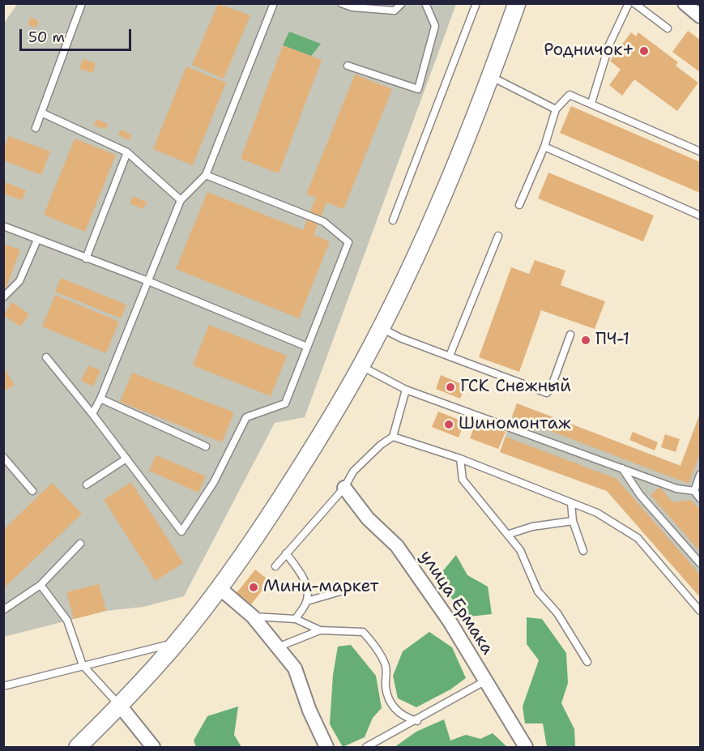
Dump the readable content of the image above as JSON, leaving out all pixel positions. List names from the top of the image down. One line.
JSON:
{"streets":{"street":["улица Ермака"]},"places":["Родничок+","ПЧ-1","ГСК Снежный","Шиномонтаж","Мини-маркет"],"scale_bar":"50 m"}
